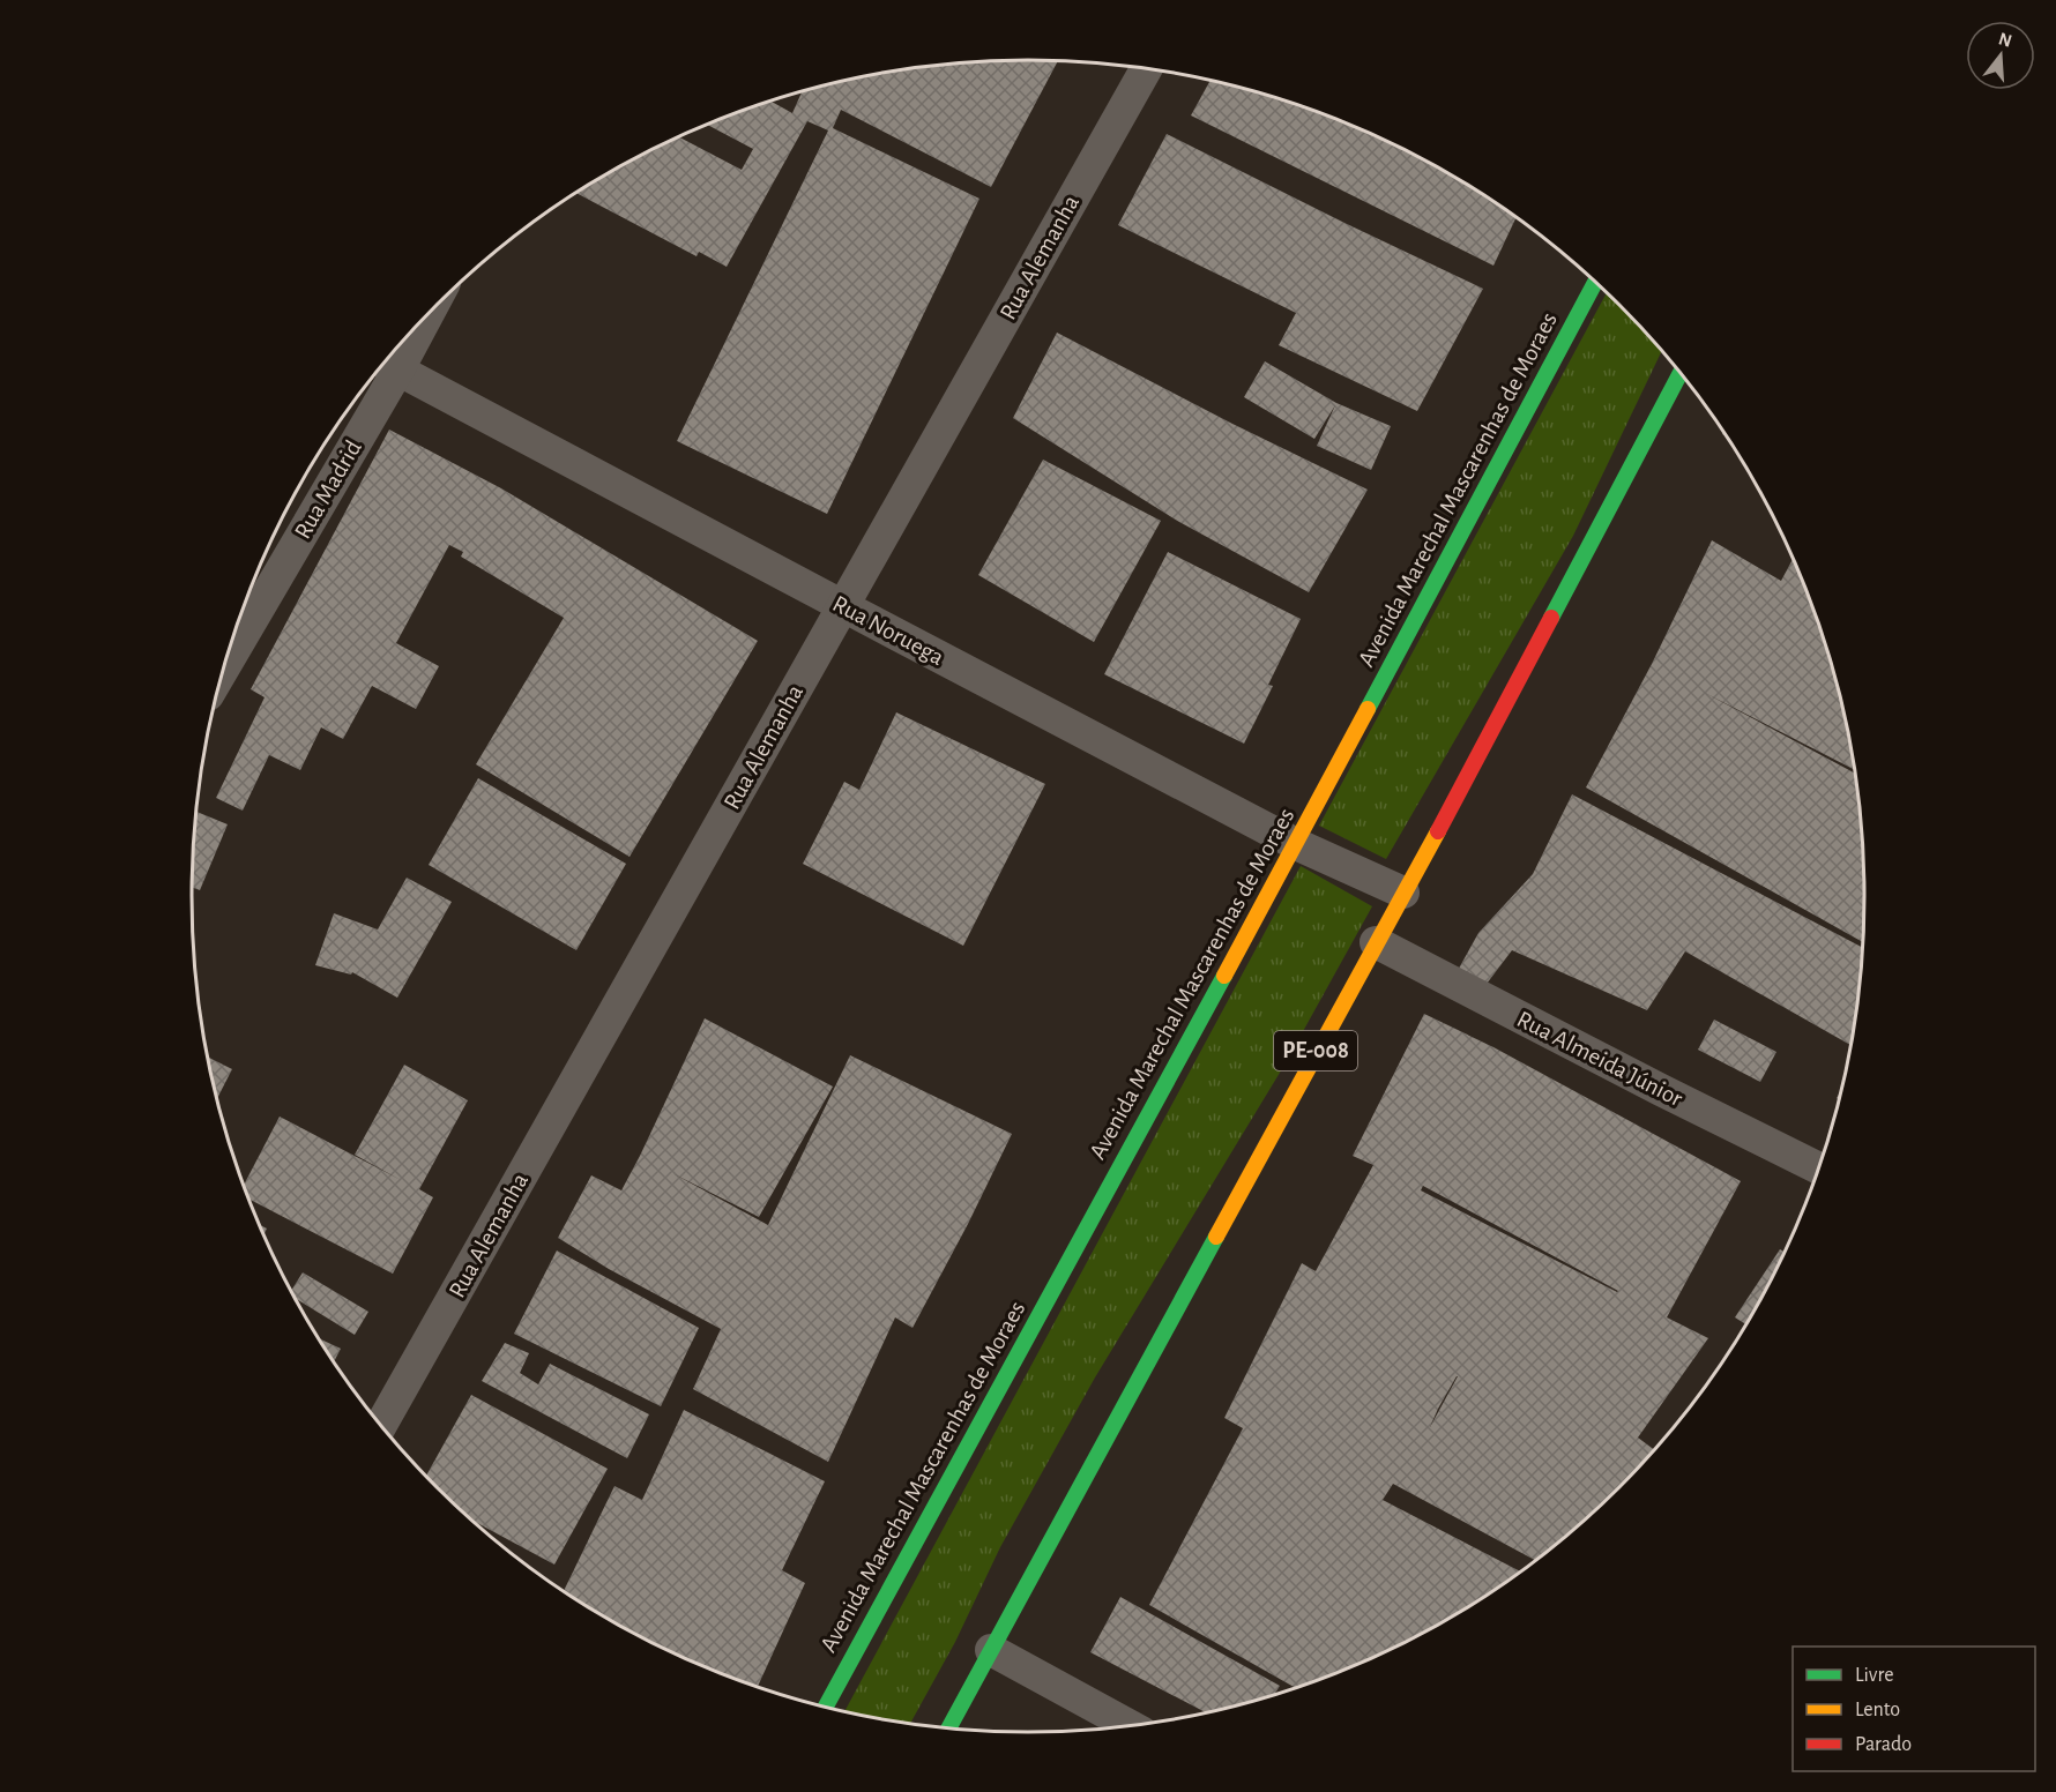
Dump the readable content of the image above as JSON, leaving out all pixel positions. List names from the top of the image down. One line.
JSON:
{"streets":{"highway":["Avenida Marechal Mascarenhas de Moraes","PE-008"],"street":["Rua Alemanha","Rua Madrid","Rua Noruega","Rua Almeida Júnior"]},"crossings":[["Rua Alemanha","Rua Noruega"],["Rua Madrid","Rua Noruega"],["Avenida Marechal Mascarenhas de Moraes","Rua Noruega"],["Rua Noruega","PE-008"],["PE-008","Rua Almeida Júnior"]],"legend":["Livre","Lento","Parado"],"north":"top"}
